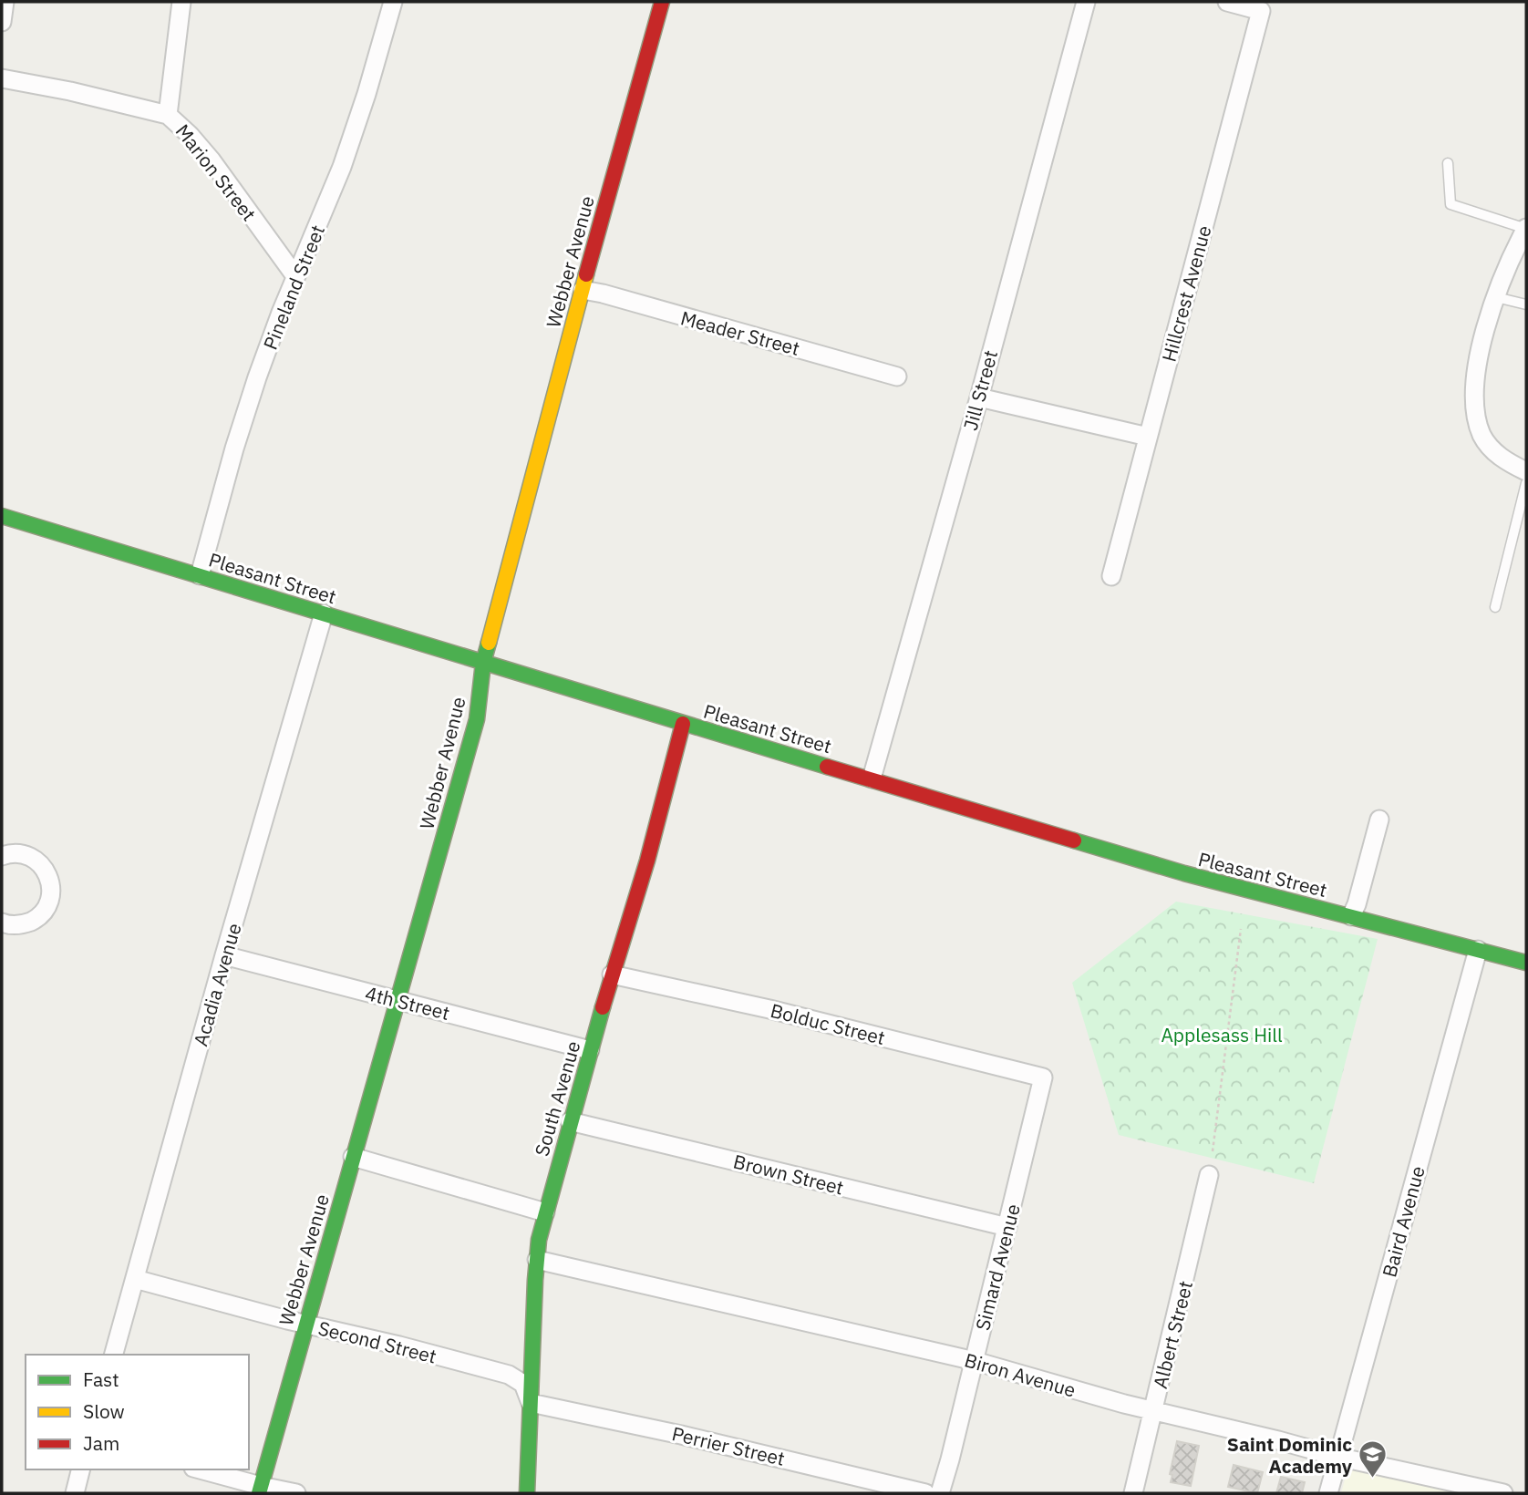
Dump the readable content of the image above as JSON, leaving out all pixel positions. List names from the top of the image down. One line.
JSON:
{"streets":{"street":["Marion Street","Webber Avenue","Pineland Street","Hillcrest Avenue","Meader Street","Jill Street","Pleasant Street","Acadia Avenue","4th Street","Bolduc Street","South Avenue","Brown Street","Baird Avenue","Simard Avenue","Albert Street","Second Street","Biron Avenue","Perrier Street"]},"crossings":[["Marion Street","Pineland Street"],["Webber Avenue","Meader Street"],["Webber Avenue","Pleasant Street"],["Webber Avenue","4th Street"],["Webber Avenue","Second Street"],["Pineland Street","Pleasant Street"],["Jill Street","Pleasant Street"],["Pleasant Street","Acadia Avenue"],["Pleasant Street","South Avenue"],["Pleasant Street","Baird Avenue"],["Acadia Avenue","4th Street"],["Acadia Avenue","Second Street"],["4th Street","South Avenue"],["Bolduc Street","South Avenue"],["Bolduc Street","Simard Avenue"],["South Avenue","Brown Street"],["South Avenue","Second Street"],["South Avenue","Biron Avenue"],["South Avenue","Perrier Street"],["Brown Street","Simard Avenue"],["Baird Avenue","Biron Avenue"],["Simard Avenue","Biron Avenue"],["Albert Street","Biron Avenue"],["Second Street","Perrier Street"]],"parks":["Applesass Hill"],"places":{"school or university":["Saint Dominic Academy"]},"legend":["Fast","Slow","Jam"]}
